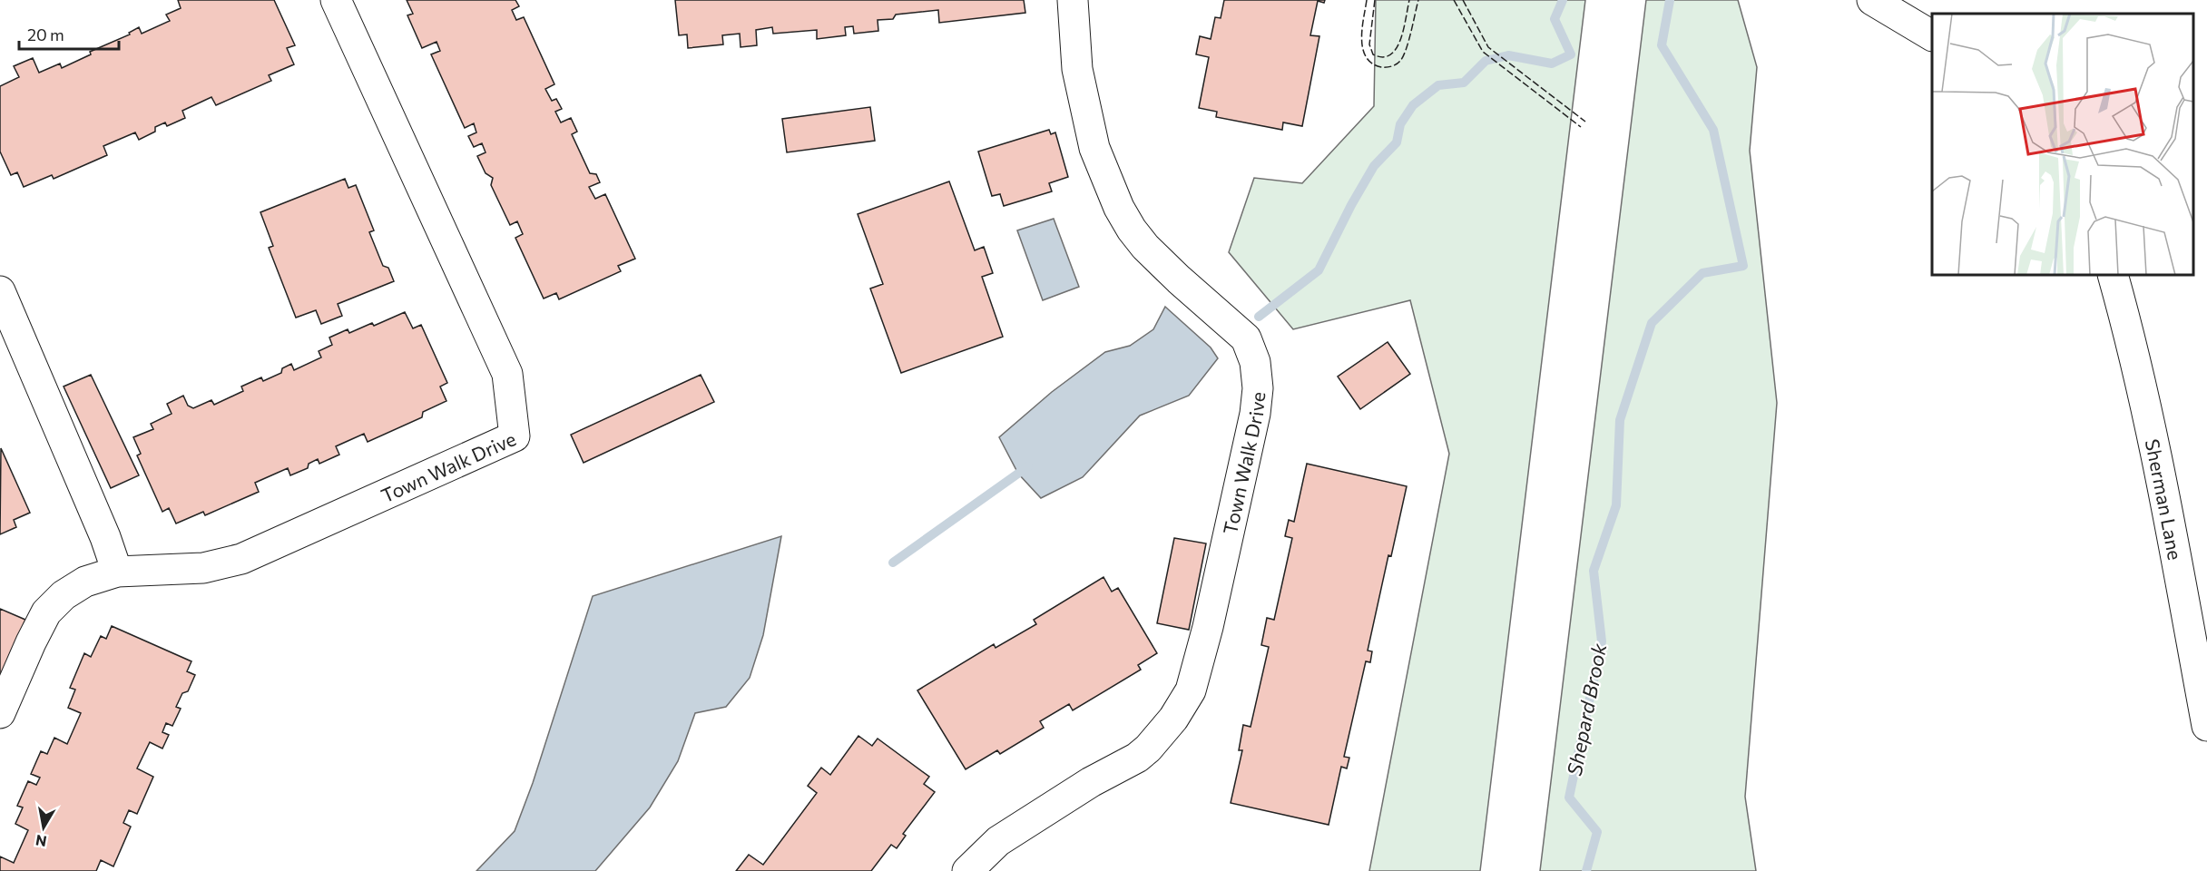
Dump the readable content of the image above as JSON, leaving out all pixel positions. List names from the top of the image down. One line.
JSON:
{"streets":{"street":["Town Walk Drive","Sherman Lane"]},"water":["Shepard Brook"],"scale_bar":"20 m","north":"bottom"}
